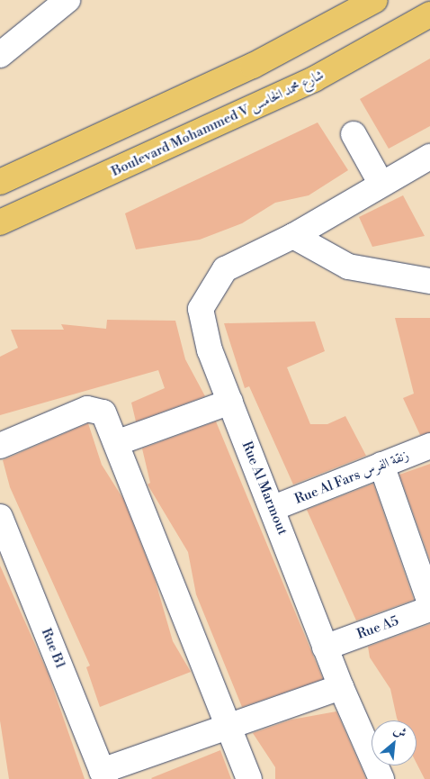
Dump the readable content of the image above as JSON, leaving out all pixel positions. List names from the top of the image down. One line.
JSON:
{"streets":{"main road":["Boulevard Mohammed V شارع محمد الخامس"],"street":["Rue Al Fars زنقة الفرس","Rue Al Marmout","Rue A5","Rue B1"]},"crossings":[["Rue Al Fars زنقة الفرس","Rue Al Marmout"],["Rue Al Marmout","Rue A5"]],"north":"top right"}
